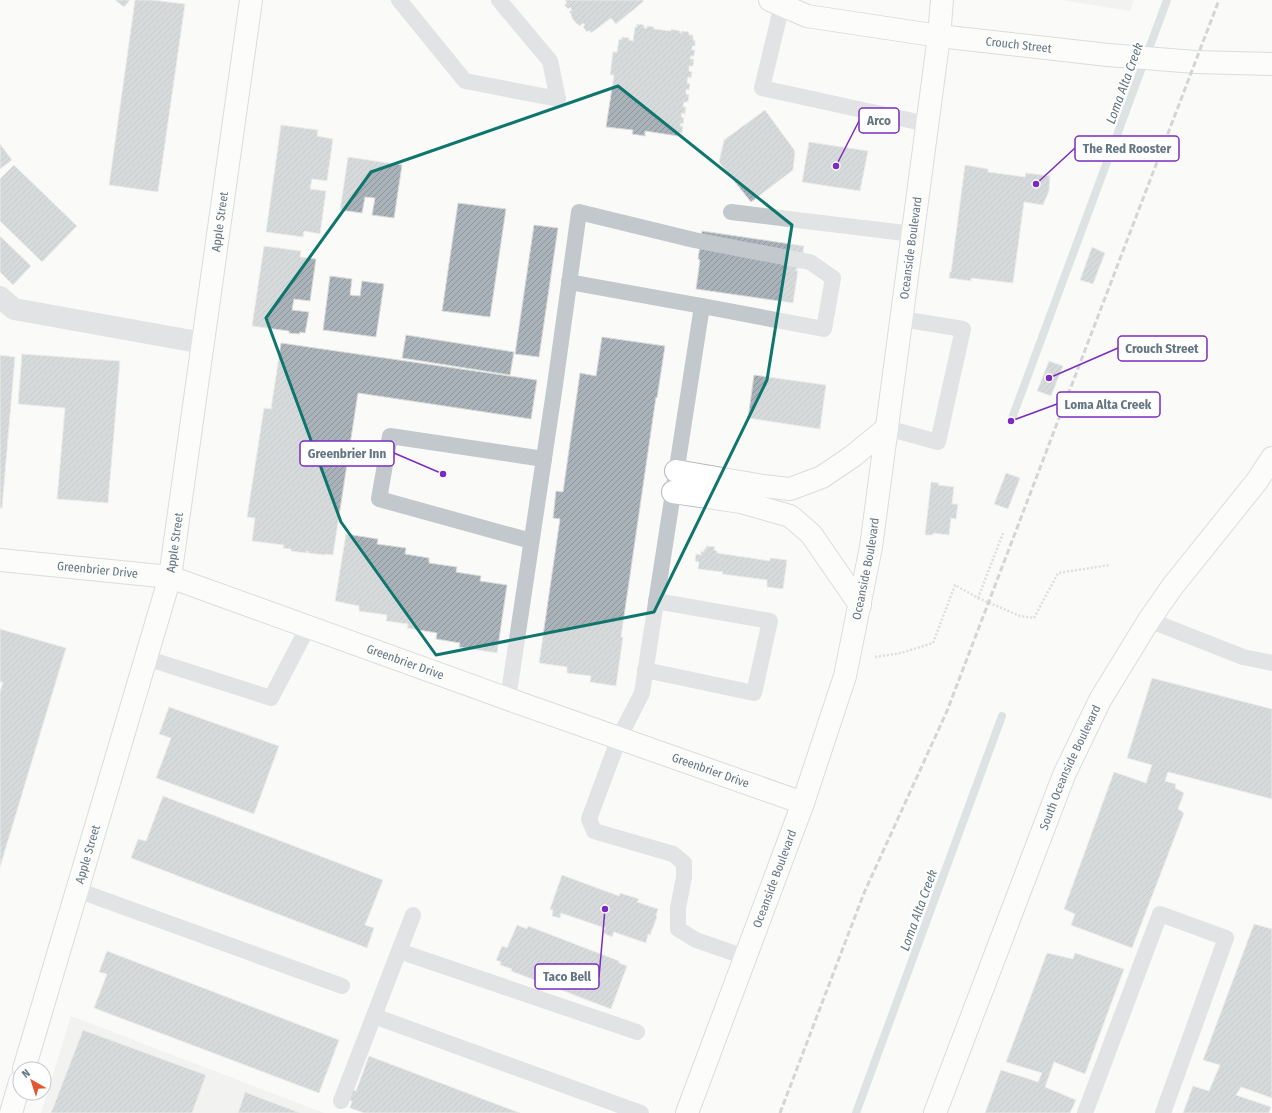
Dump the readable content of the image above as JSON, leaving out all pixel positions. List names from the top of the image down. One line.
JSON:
{"streets":{"street":["Crouch Street","Apple Street","Oceanside Boulevard","Greenbrier Drive","South Oceanside Boulevard"]},"crossings":[["Crouch Street","Oceanside Boulevard"],["Apple Street","Greenbrier Drive"],["Oceanside Boulevard","Greenbrier Drive"]],"water":["Loma Alta Creek"],"places":["Arco","The Red Rooster","Crouch Street","Loma Alta Creek","Greenbrier Inn","Taco Bell"],"north":"top left"}
